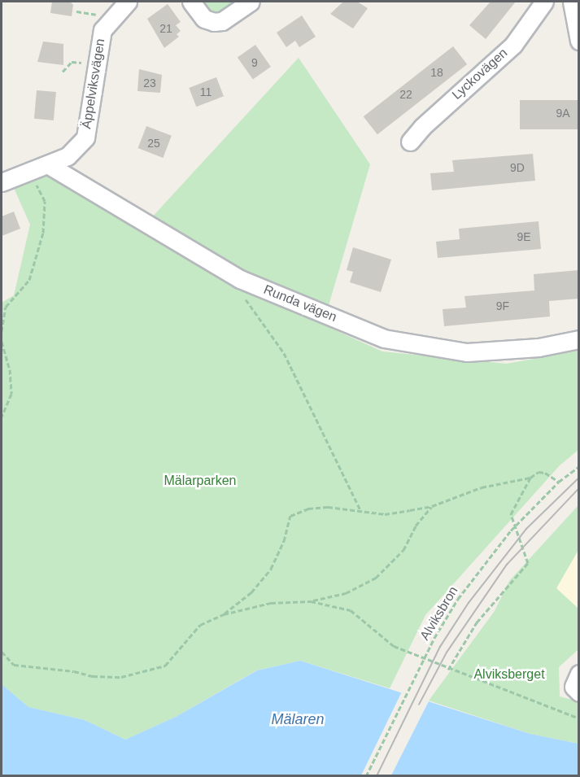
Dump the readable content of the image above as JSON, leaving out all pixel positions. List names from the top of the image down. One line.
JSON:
{"streets":{"street":["Lyckovägen","Äppelviksvägen","Runda vägen"],"path":["Alviksbron"]},"crossings":[["Äppelviksvägen","Runda vägen"]],"water":["Mälaren"],"parks":["Mälarparken","Alviksberget"],"house_numbers":["21","9","18","23","11","22","9A","25","9D","9E","9F"]}
